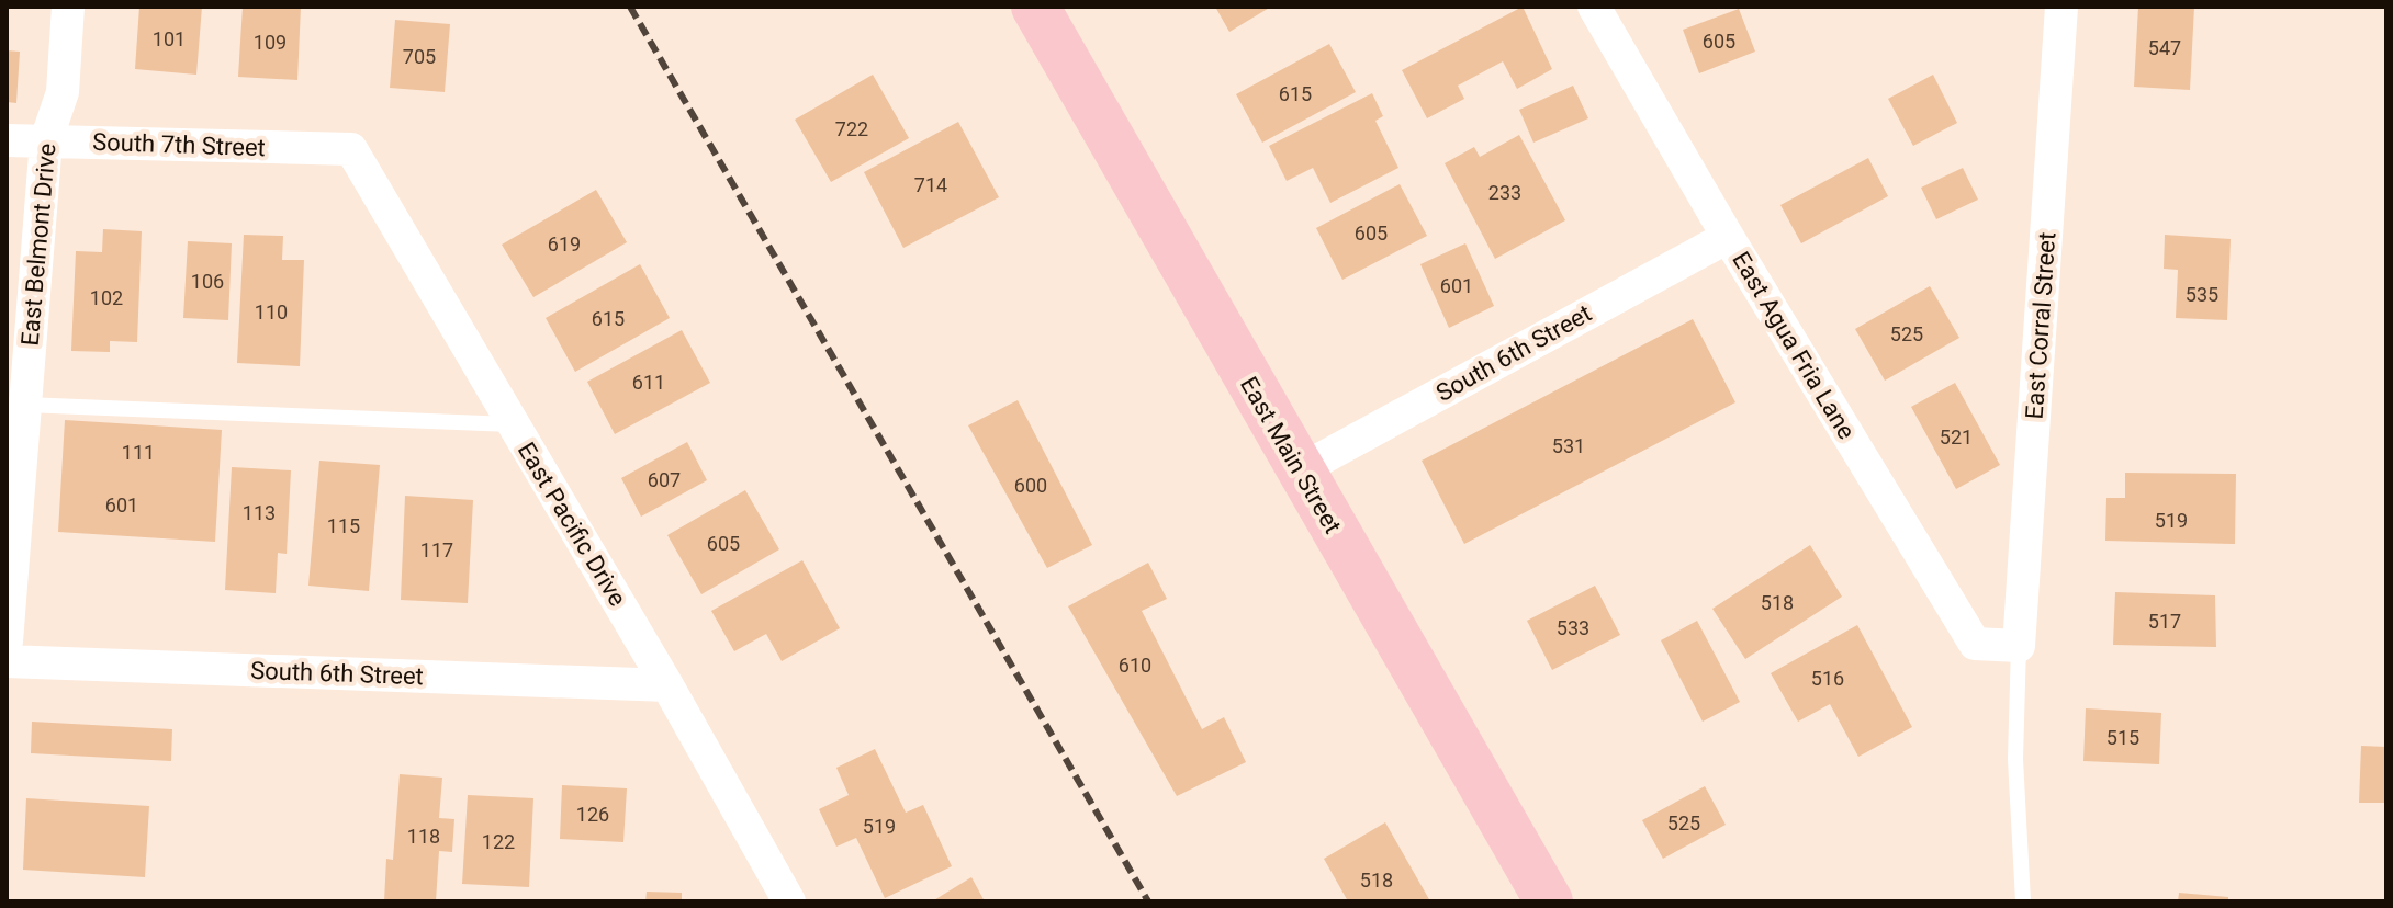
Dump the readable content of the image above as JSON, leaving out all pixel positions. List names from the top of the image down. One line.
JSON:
{"streets":{"main road":["East Main Street"],"street":["South 7th Street","East Belmont Drive","East Corral Street","East Agua Fria Lane","South 6th Street","East Pacific Drive"]},"crossings":[["South 7th Street","East Belmont Drive"],["South 7th Street","East Pacific Drive"],["East Corral Street","East Agua Fria Lane"],["East Agua Fria Lane","South 6th Street"],["South 6th Street","East Main Street"],["South 6th Street","East Pacific Drive"]],"house_numbers":["101","605","109","547","705","615","722","714","233","605","619","106","601","535","102","110","615","525","611","521","531","111","607","600","601","113","519","115","605","117","518","517","533","610","516","515","126","525","519","118","122","518"]}
